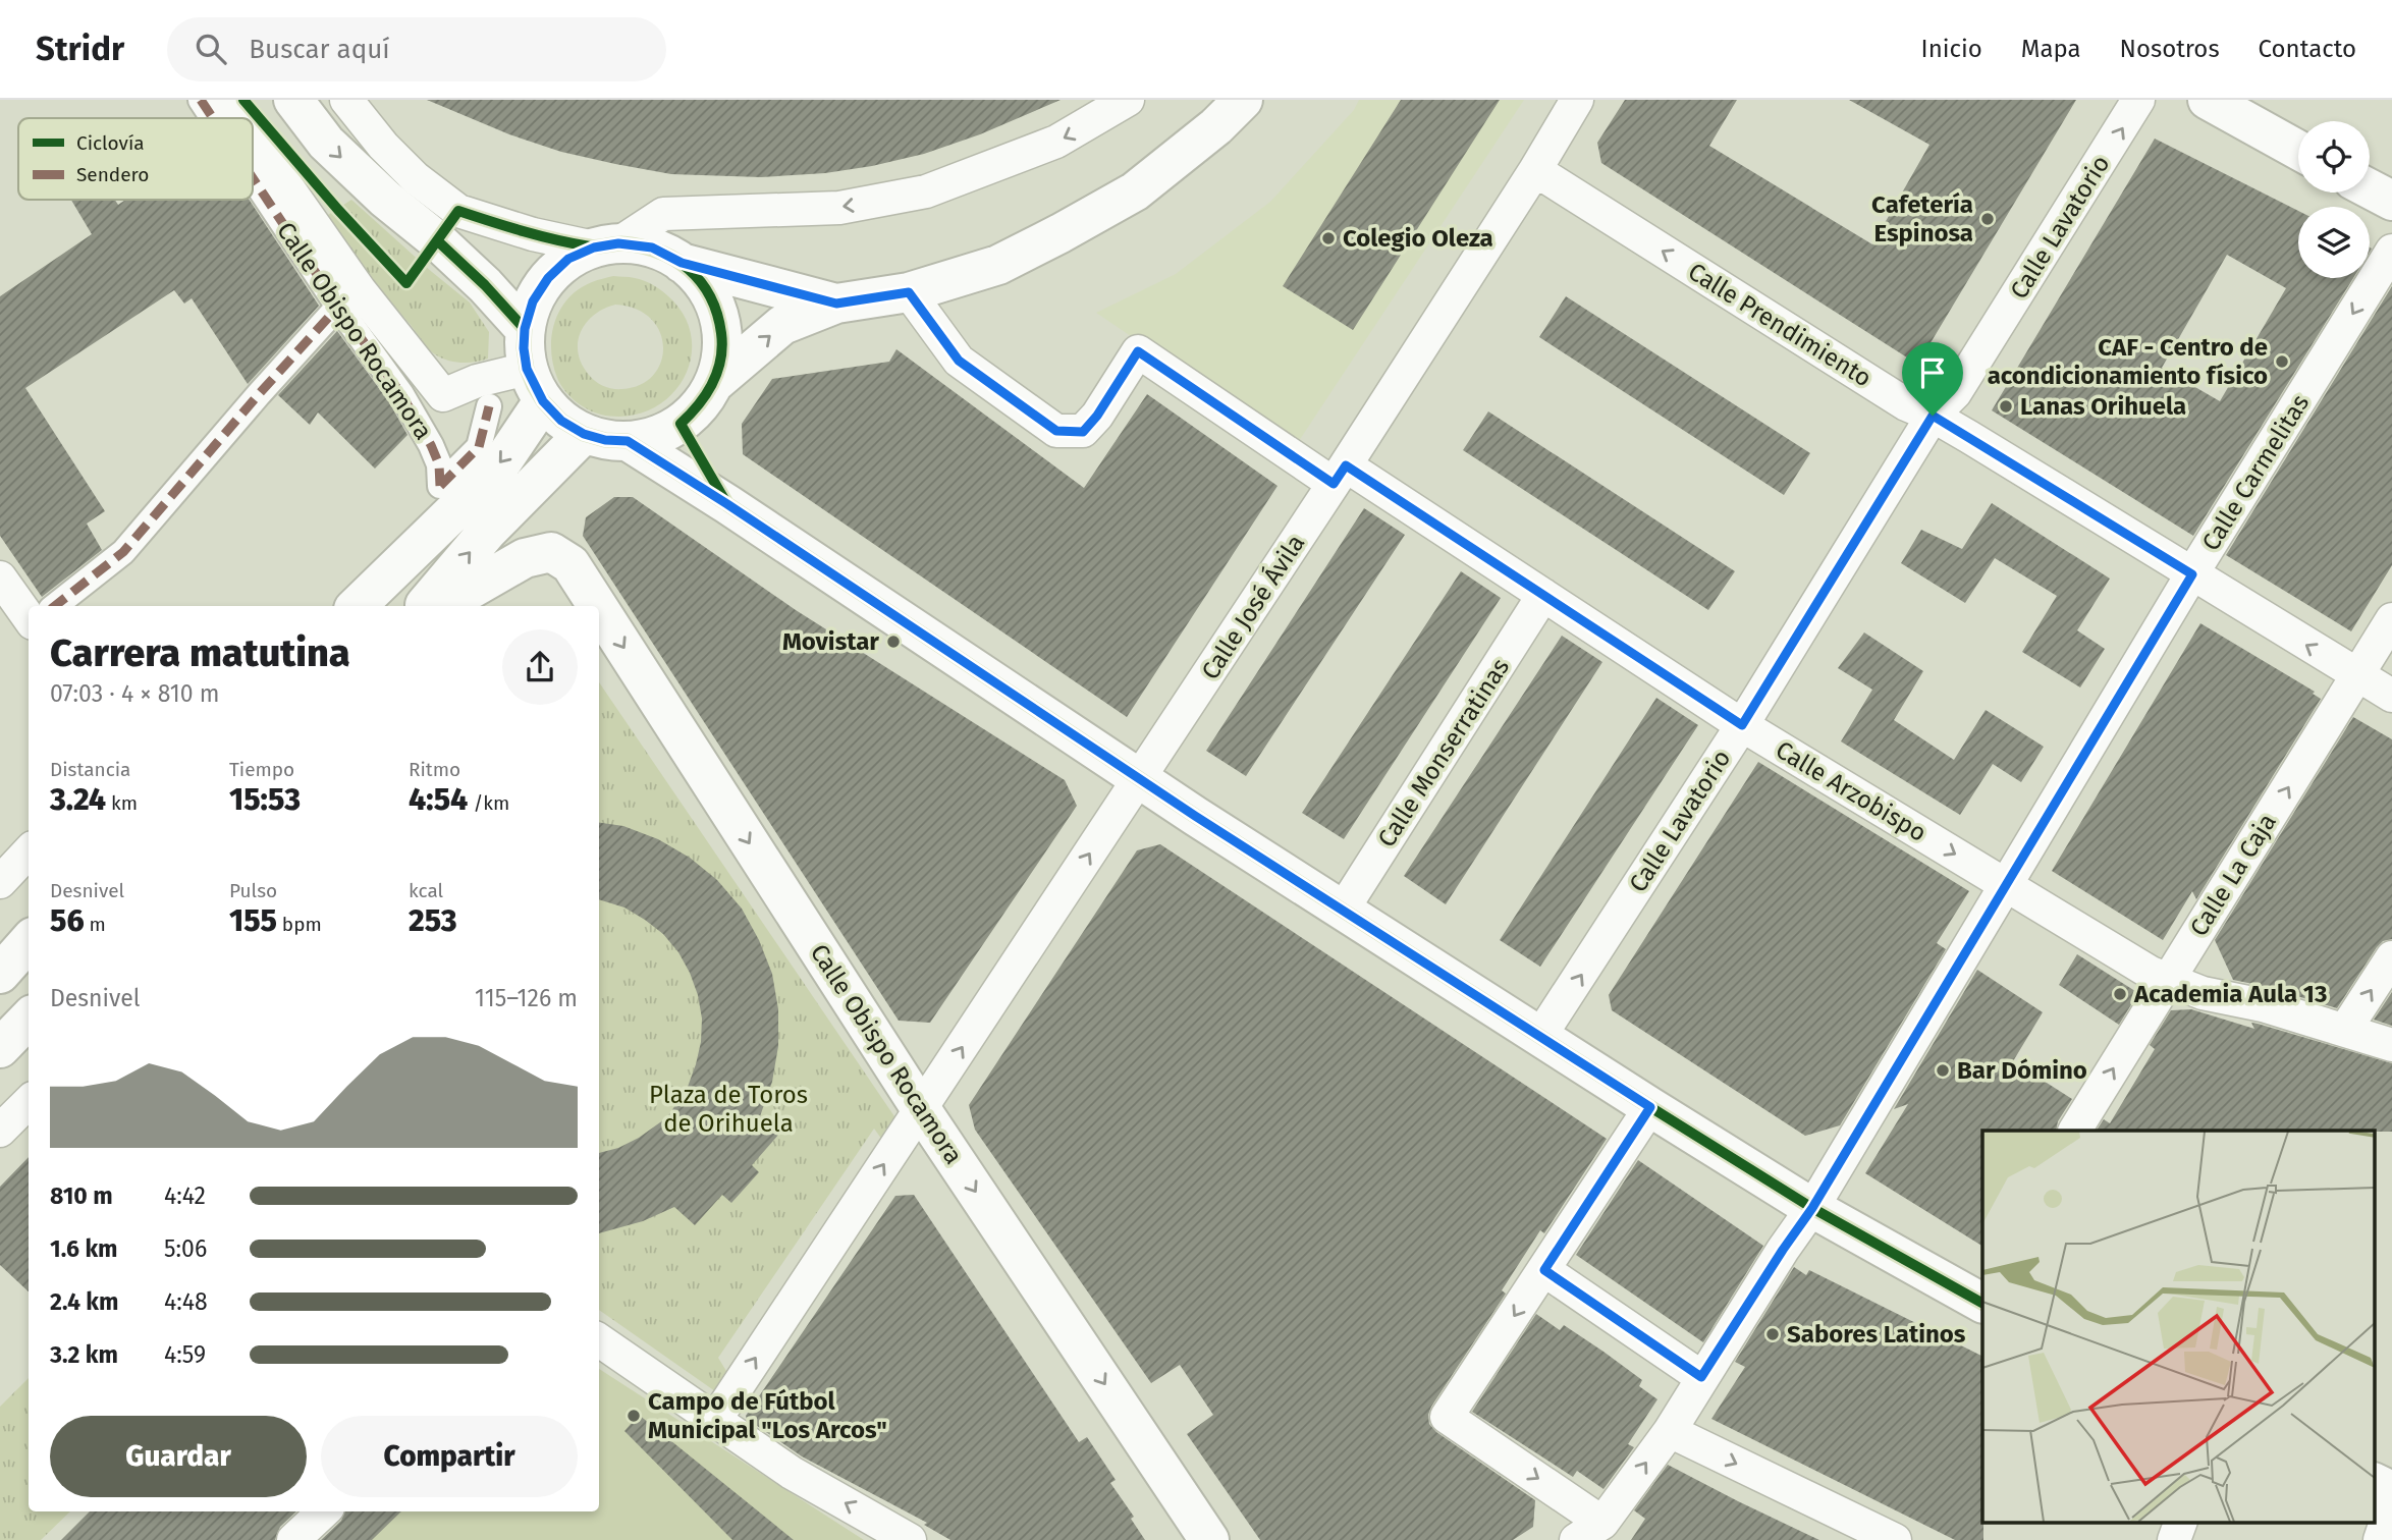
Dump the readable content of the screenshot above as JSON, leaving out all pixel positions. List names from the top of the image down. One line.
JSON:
{"streets":{"street":["Calle Lavatorio","Calle Prendimiento","Calle Obispo Rocamora","Calle Carmelitas","Calle José Ávila","Calle Monserratinas","Calle Arzobispo","Calle La Caja"]},"crossings":[["Calle Lavatorio","Calle Prendimiento"],["Calle Lavatorio","Calle Arzobispo"],["Calle Prendimiento","Calle Carmelitas"],["Calle Prendimiento","Calle José Ávila"],["Calle Prendimiento","Calle La Caja"],["Calle Obispo Rocamora","Calle José Ávila"],["Calle Carmelitas","Calle Arzobispo"],["Calle José Ávila","Calle Arzobispo"],["Calle Monserratinas","Calle Arzobispo"],["Calle Arzobispo","Calle La Caja"]],"one_way":["Calle Lavatorio","Calle Prendimiento","Calle José Ávila","Calle La Caja"],"parks":["Plaza de Toros de Orihuela"],"places":["Cafetería Espinosa","Colegio Oleza","CAF - Centro de acondicionamiento físico","Lanas Orihuela","Movistar","Academia Aula 13","Bar Dómino","Sabores Latinos","Campo de Fútbol Municipal \"Los Arcos\""],"legend":["Ciclovía","Sendero"],"page":{"header":"Stridr","search":"Buscar aquí","nav":["Inicio","Mapa","Nosotros","Contacto"],"heading":["Carrera matutina","07:03 · 4 × 810 m"],"stats":[["Distancia","3.24 km"],["Tiempo","15:53"],["Ritmo","4:54 /km"],["Desnivel","56 m"],["Pulso","155 bpm"],["kcal","253"]],"chart":["Desnivel","115–126 m"],"list":[{"name":"810 m","note":"4:42"},{"name":"1.6 km","note":"5:06"},{"name":"2.4 km","note":"4:48"},{"name":"3.2 km","note":"4:59"}],"buttons":["Guardar","Compartir"]}}
